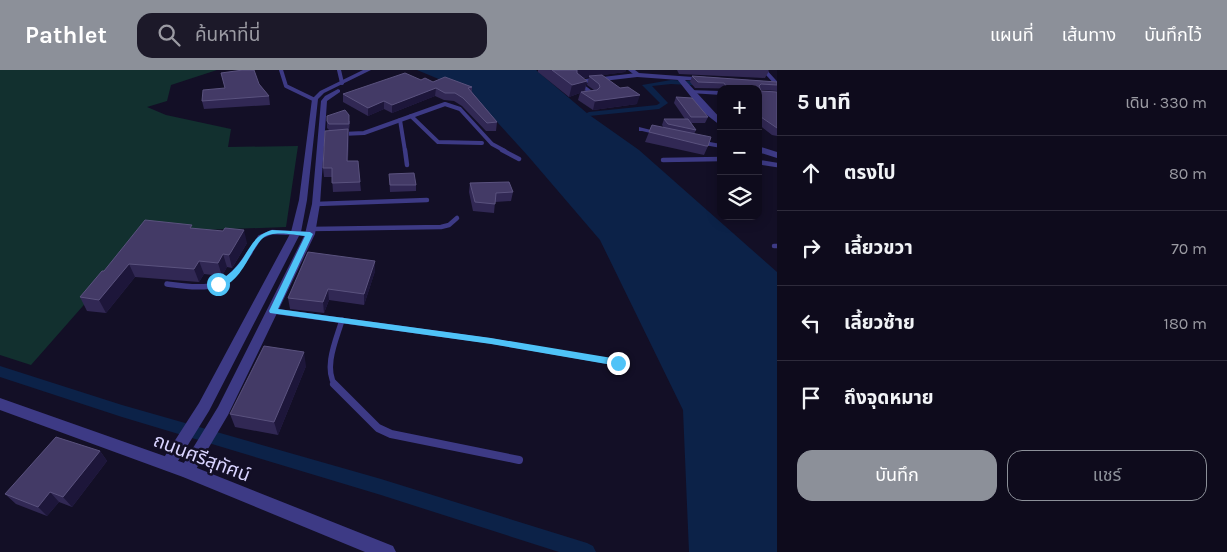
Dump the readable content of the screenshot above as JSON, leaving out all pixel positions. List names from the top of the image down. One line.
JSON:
{"streets":{"street":["ถนนศรีสุทัศน์"]},"page":{"header":"Pathlet","search":"ค้นหาที่นี่","nav":["แผนที่","เส้นทาง","บันทึกไว้"],"heading":["5 นาที","เดิน · 330 m"],"map_buttons":["+","−"],"list":[["ตรงไป","80 m"],["เลี้ยวขวา","70 m"],["เลี้ยวซ้าย","180 m"],"ถึงจุดหมาย"],"buttons":["บันทึก","แชร์"]}}
